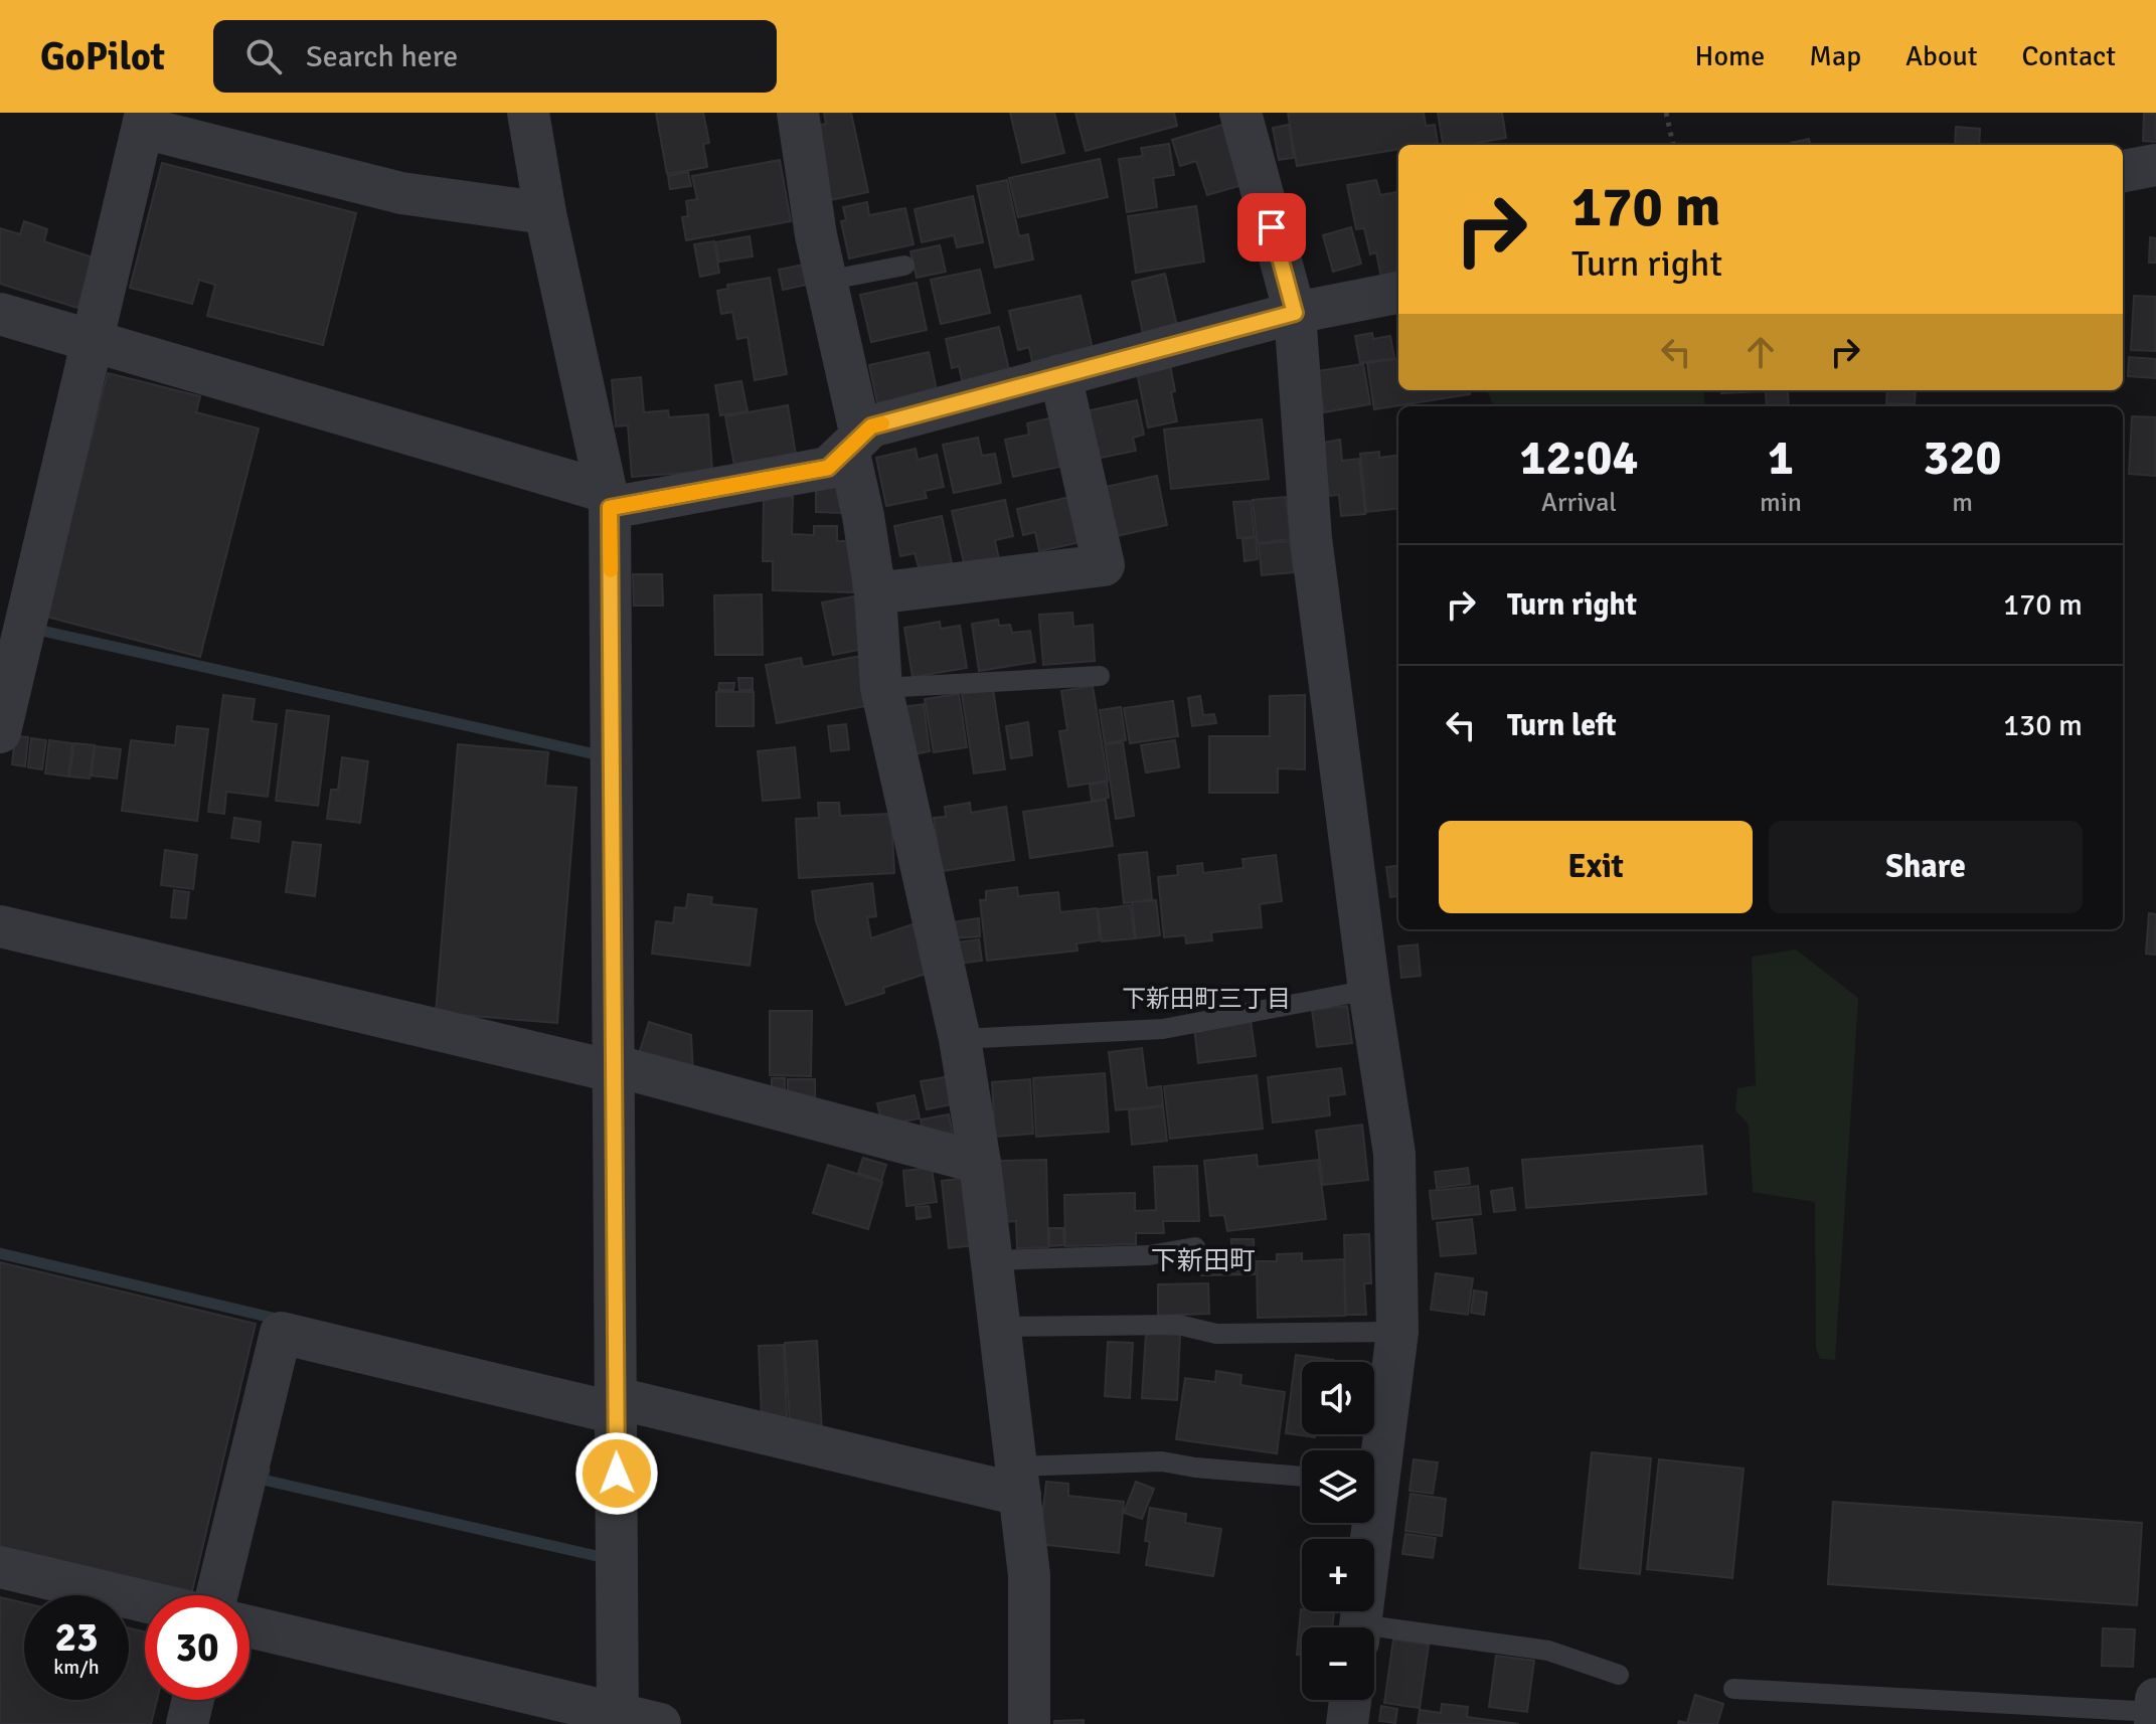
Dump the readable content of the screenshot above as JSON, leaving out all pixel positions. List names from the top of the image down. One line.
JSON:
{"districts":["下新田町三丁目","下新田町"],"page":{"header":"GoPilot","search":"Search here","nav":["Home","Map","About","Contact"],"turn":["170 m","Turn right"],"eta":["12:04","Arrival","1","min","320","m"],"list":[{"name":"Turn right","value":"170 m"},{"name":"Turn left","value":"130 m"}],"buttons":["Exit","Share"],"map_buttons":["+","−"],"speed":"23 km/h","limit":"30"}}
